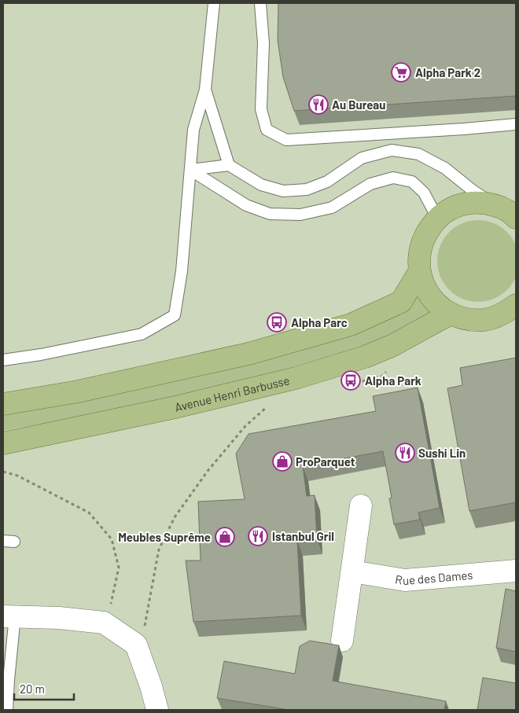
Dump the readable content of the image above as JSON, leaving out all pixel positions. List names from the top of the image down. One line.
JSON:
{"streets":{"main road":["Avenue Henri Barbusse"],"street":["Rue des Dames"]},"places":{"supermarket":["Alpha Park 2"],"restaurant":["Au Bureau","Sushi Lin","Istanbul Gril"],"bus stop":["Alpha Parc","Alpha Park"],"shop":["ProParquet","Meubles Suprême"]},"scale_bar":"20 m"}
